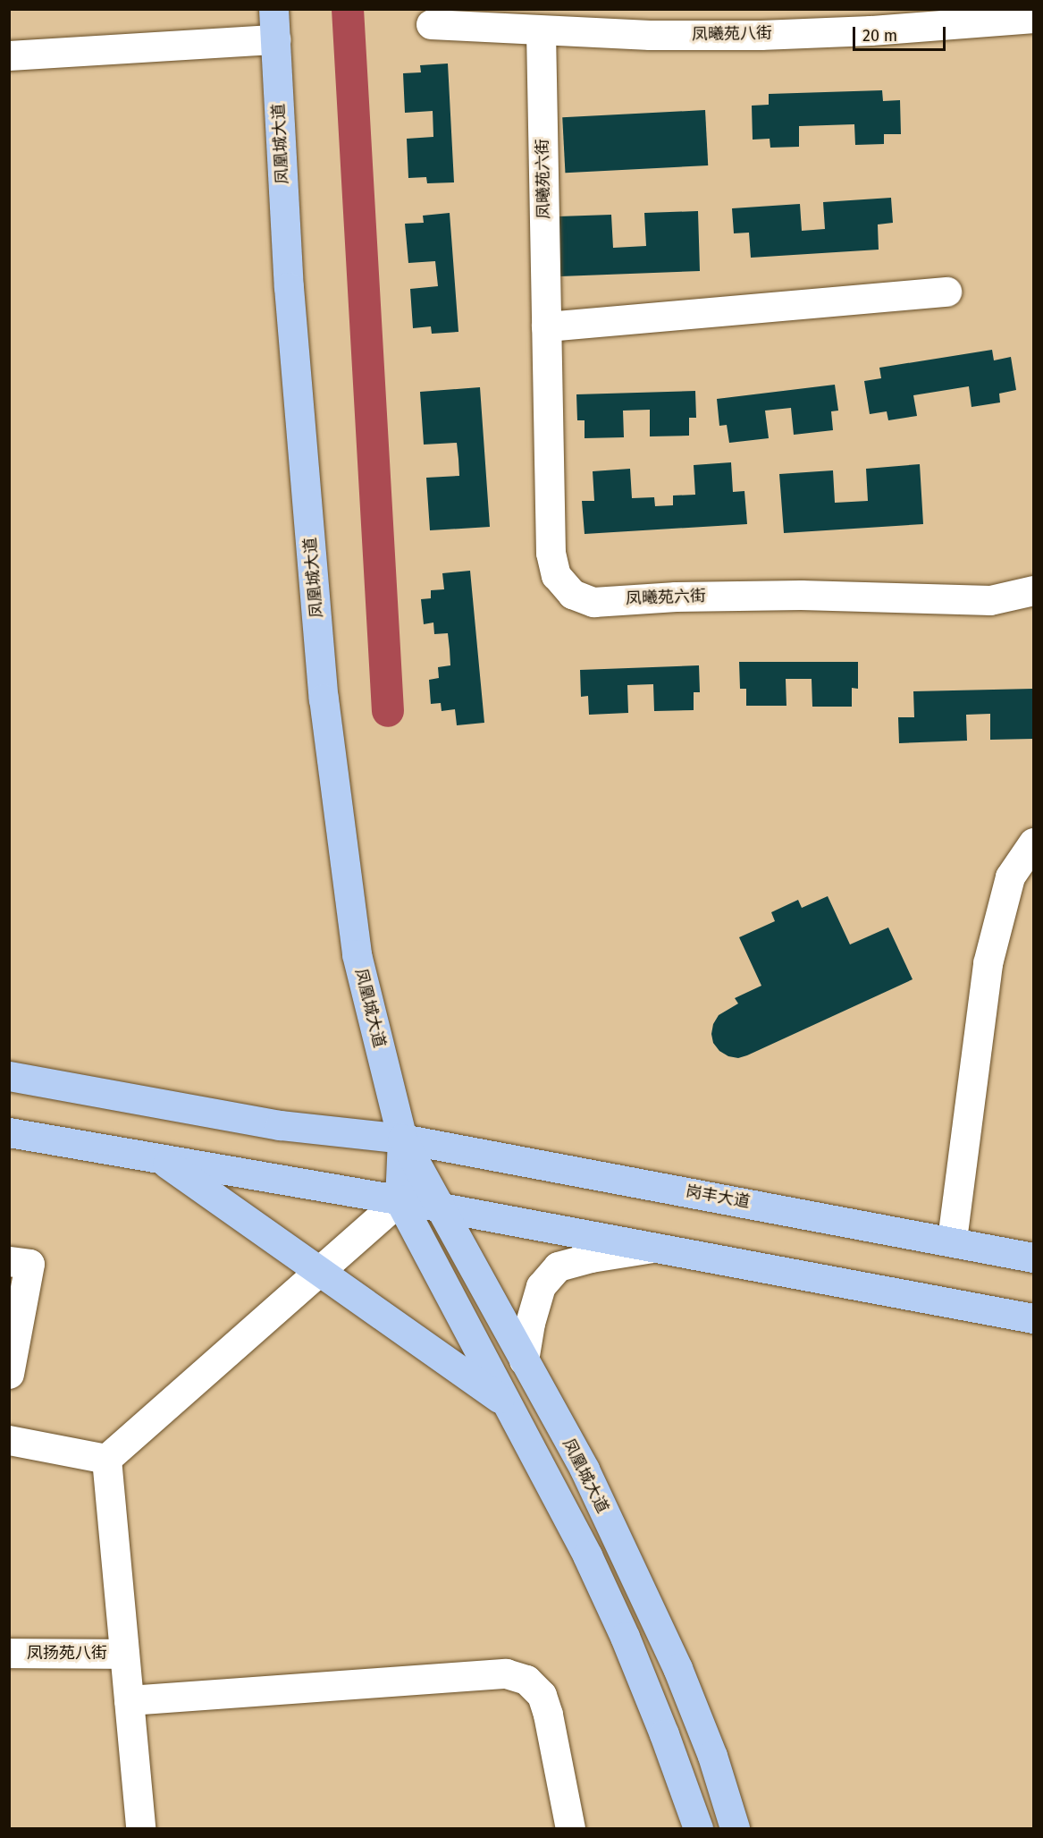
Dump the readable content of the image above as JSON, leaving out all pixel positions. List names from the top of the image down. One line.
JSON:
{"streets":{"main road":["凤凰城大道","岗丰大道"],"street":["凤曦苑八街","凤曦苑六街","凤扬苑八街"]},"crossings":[["凤曦苑八街","凤曦苑六街"],["凤凰城大道","岗丰大道"]],"scale_bar":"20 m"}
